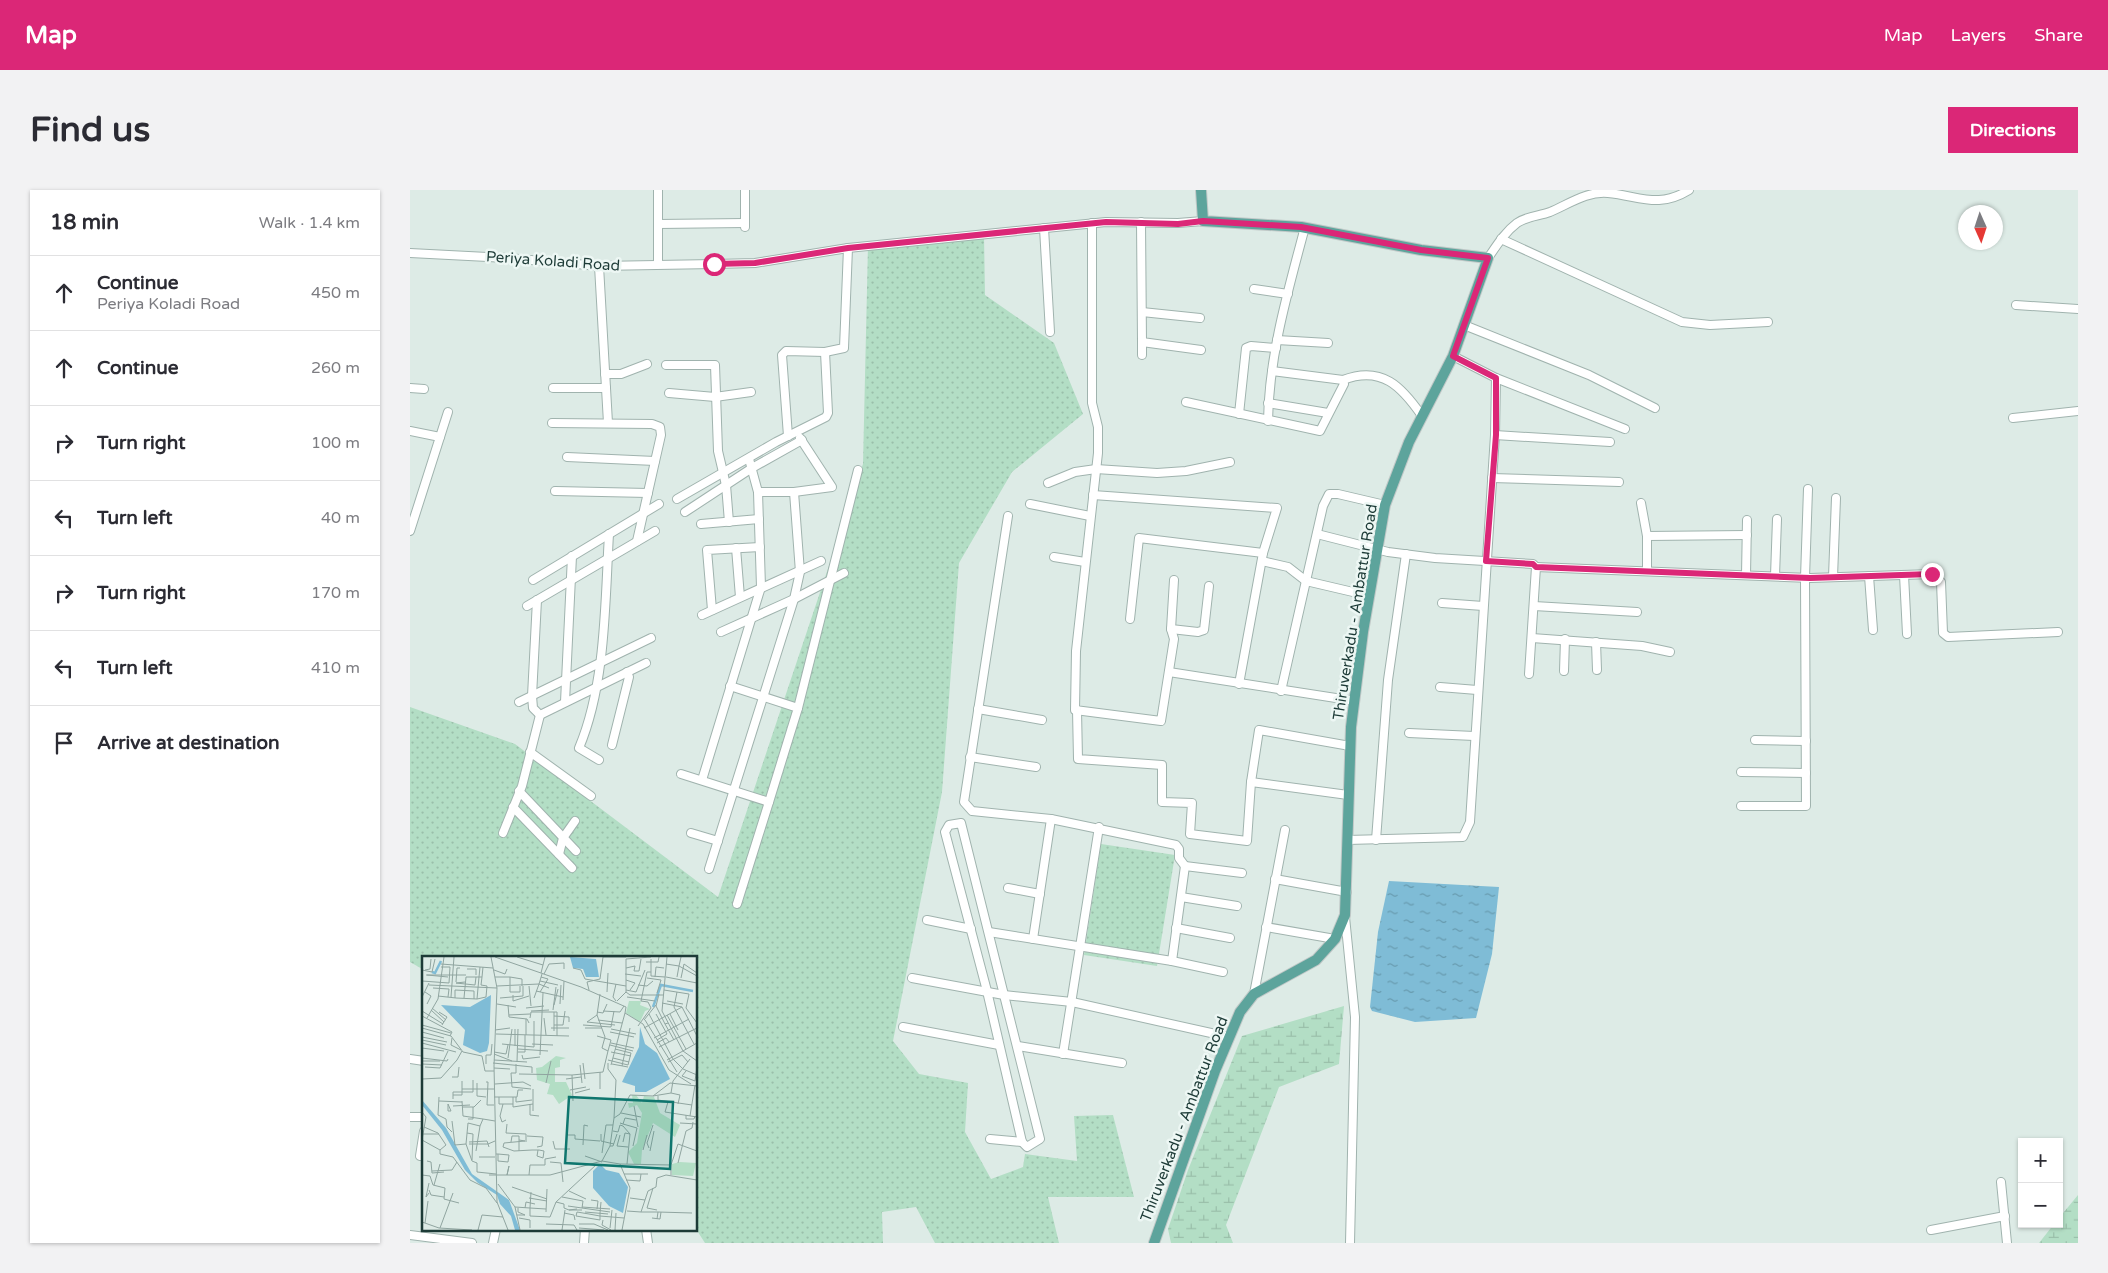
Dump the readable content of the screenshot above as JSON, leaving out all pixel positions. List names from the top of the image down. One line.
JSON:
{"streets":{"main road":["Thiruverkadu - Ambattur Road"],"street":["Periya Koladi Road"]},"north":"bottom","page":{"header":"Map","nav":["Map","Layers","Share"],"buttons":"Directions","title":"Find us","heading":["18 min","Walk · 1.4 km"],"list":[["Continue","Periya Koladi Road","450 m"],["Continue","260 m"],["Turn right","100 m"],["Turn left","40 m"],["Turn right","170 m"],["Turn left","410 m"],"Arrive at destination"],"map_buttons":["+","−"]}}
